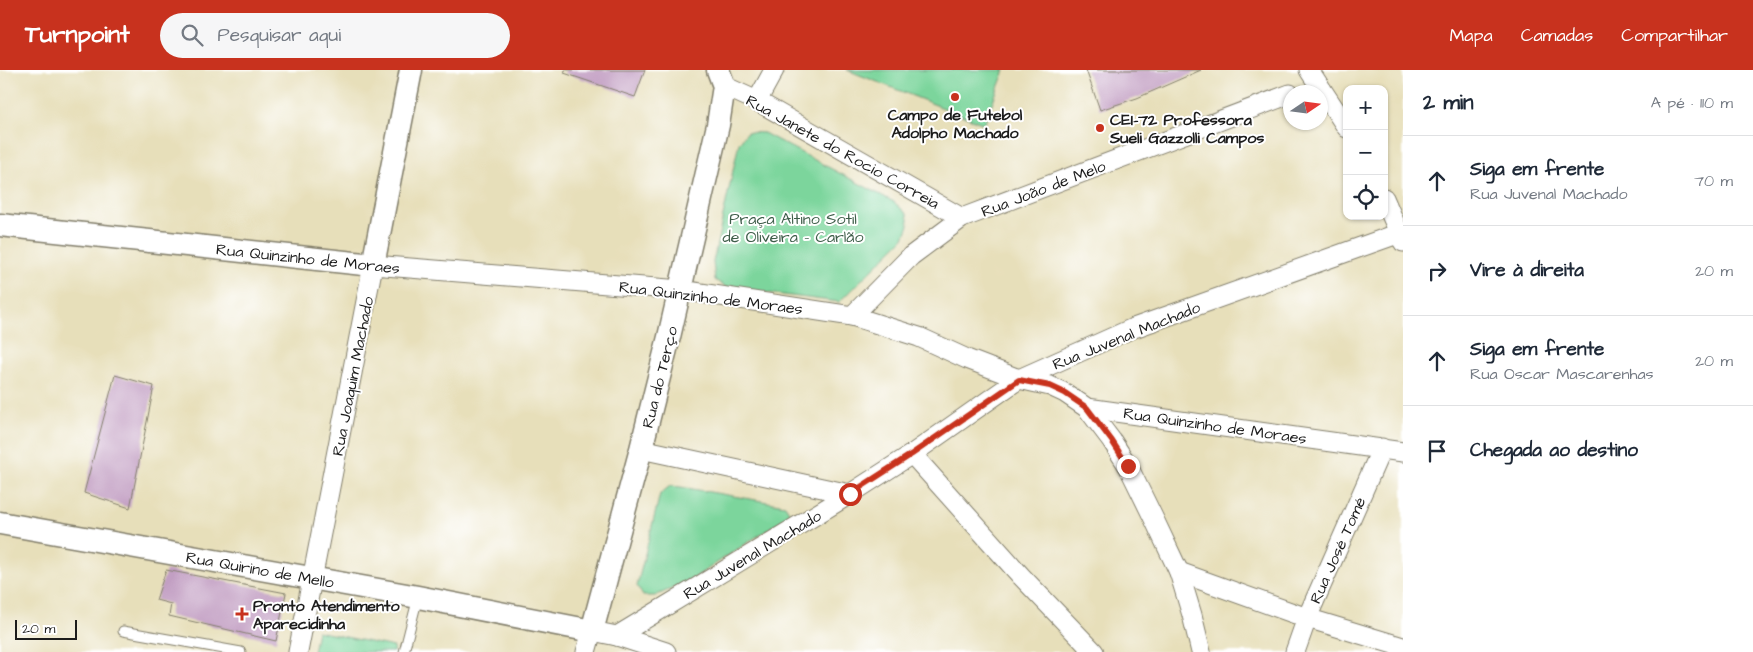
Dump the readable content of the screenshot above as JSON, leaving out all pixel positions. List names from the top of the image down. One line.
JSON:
{"streets":{"street":["Rua Janete do Rocio Correia","Rua João de Melo","Rua Quinzinho de Moraes","Rua Juvenal Machado","Rua Joaquim Machado","Rua do Terço","Rua José Tomé","Rua Quirino de Mello"]},"crossings":[["Rua Janete do Rocio Correia","Rua João de Melo"],["Rua Janete do Rocio Correia","Rua do Terço"],["Rua João de Melo","Rua Quinzinho de Moraes"],["Rua Quinzinho de Moraes","Rua Juvenal Machado"],["Rua Quinzinho de Moraes","Rua Joaquim Machado"],["Rua Quinzinho de Moraes","Rua do Terço"],["Rua Quinzinho de Moraes","Rua José Tomé"],["Rua Juvenal Machado","Rua Quirino de Mello"],["Rua Joaquim Machado","Rua Quirino de Mello"],["Rua do Terço","Rua Quirino de Mello"]],"parks":["Praça Altino Sotil de Oliveira - Carlão"],"places":{"other":["Campo de Futebol Adolpho Machado","CEI-72 Professora Sueli Gazzolli Campos"],"health":["Pronto Atendimento Aparecidinha"]},"scale_bar":"20 m","north":"right","page":{"header":"Turnpoint","search":"Pesquisar aqui","nav":["Mapa","Camadas","Compartilhar"],"heading":["2 min","A pé · 110 m"],"map_buttons":["+","−"],"list":[["Siga em frente","Rua Juvenal Machado","70 m"],["Vire à direita","20 m"],["Siga em frente","Rua Oscar Mascarenhas","20 m"],"Chegada ao destino"],"scale":"20 m"}}
